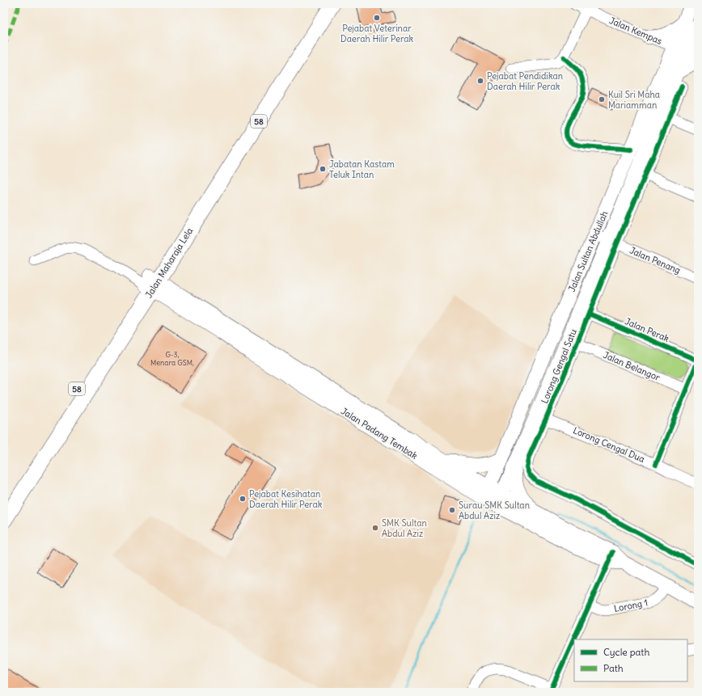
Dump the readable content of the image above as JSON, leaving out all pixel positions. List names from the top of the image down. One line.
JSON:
{"streets":{"highway":["58","Jalan Maharaja Lela"],"main road":["Jalan Sultan Abdullah","Jalan Padang Tembak"],"street":["Jalan Kempas","Jalan Penang","Jalan Perak","Lorong Gengal Satu","Jalan Belangor","Lorong Cengal Dua","Lorong 1"]},"crossings":[["Jalan Kempas","Jalan Sultan Abdullah"],["Jalan Sultan Abdullah","Jalan Penang"],["Jalan Sultan Abdullah","Lorong Gengal Satu"],["Jalan Sultan Abdullah","Jalan Padang Tembak"],["Jalan Sultan Abdullah","Lorong Cengal Dua"],["Jalan Penang","Lorong Gengal Satu"],["Jalan Maharaja Lela","Jalan Padang Tembak"],["Jalan Perak","Lorong Gengal Satu"],["Lorong Gengal Satu","Jalan Belangor"],["Lorong Gengal Satu","Lorong Cengal Dua"],["Jalan Padang Tembak","Lorong 1"]],"places":["Pejabat Veterinar Daerah Hilir Perak","Pejabat Pendidikan Daerah Hilir Perak","Kuil Sri Maha Mariamman","Jabatan Kastam Teluk Intan","Pejabat Kesihatan Daerah Hilir Perak","Surau SMK Sultan Abdul Aziz","SMK Sultan Abdul Aziz"],"house_numbers":["G-3, Menara GSM,"],"legend":["Cycle path","Path"]}
